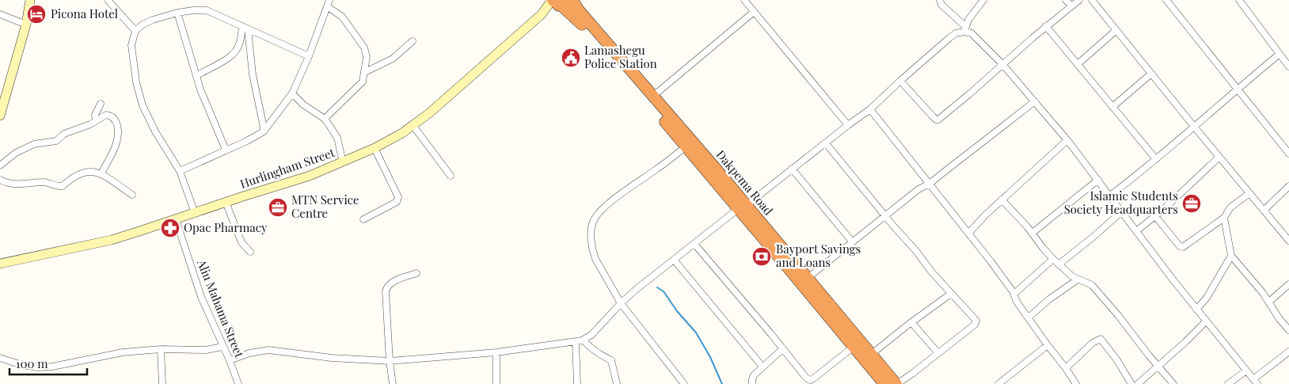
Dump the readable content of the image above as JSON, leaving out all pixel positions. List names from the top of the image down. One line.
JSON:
{"streets":{"highway":["Dakpema Road"],"street":["Hurlingham Street","Aliu Mahama Street"]},"crossings":[["Hurlingham Street","Dakpema Road"],["Hurlingham Street","Aliu Mahama Street"]],"places":{"hotel":["Picona Hotel"],"public building":["Lamashegu Police Station"],"office":["Islamic Students Society Headquarters","MTN Service Centre"],"pharmacy":["Opac Pharmacy"],"bank":["Bayport Savings and Loans"]},"scale_bar":"100 m"}
